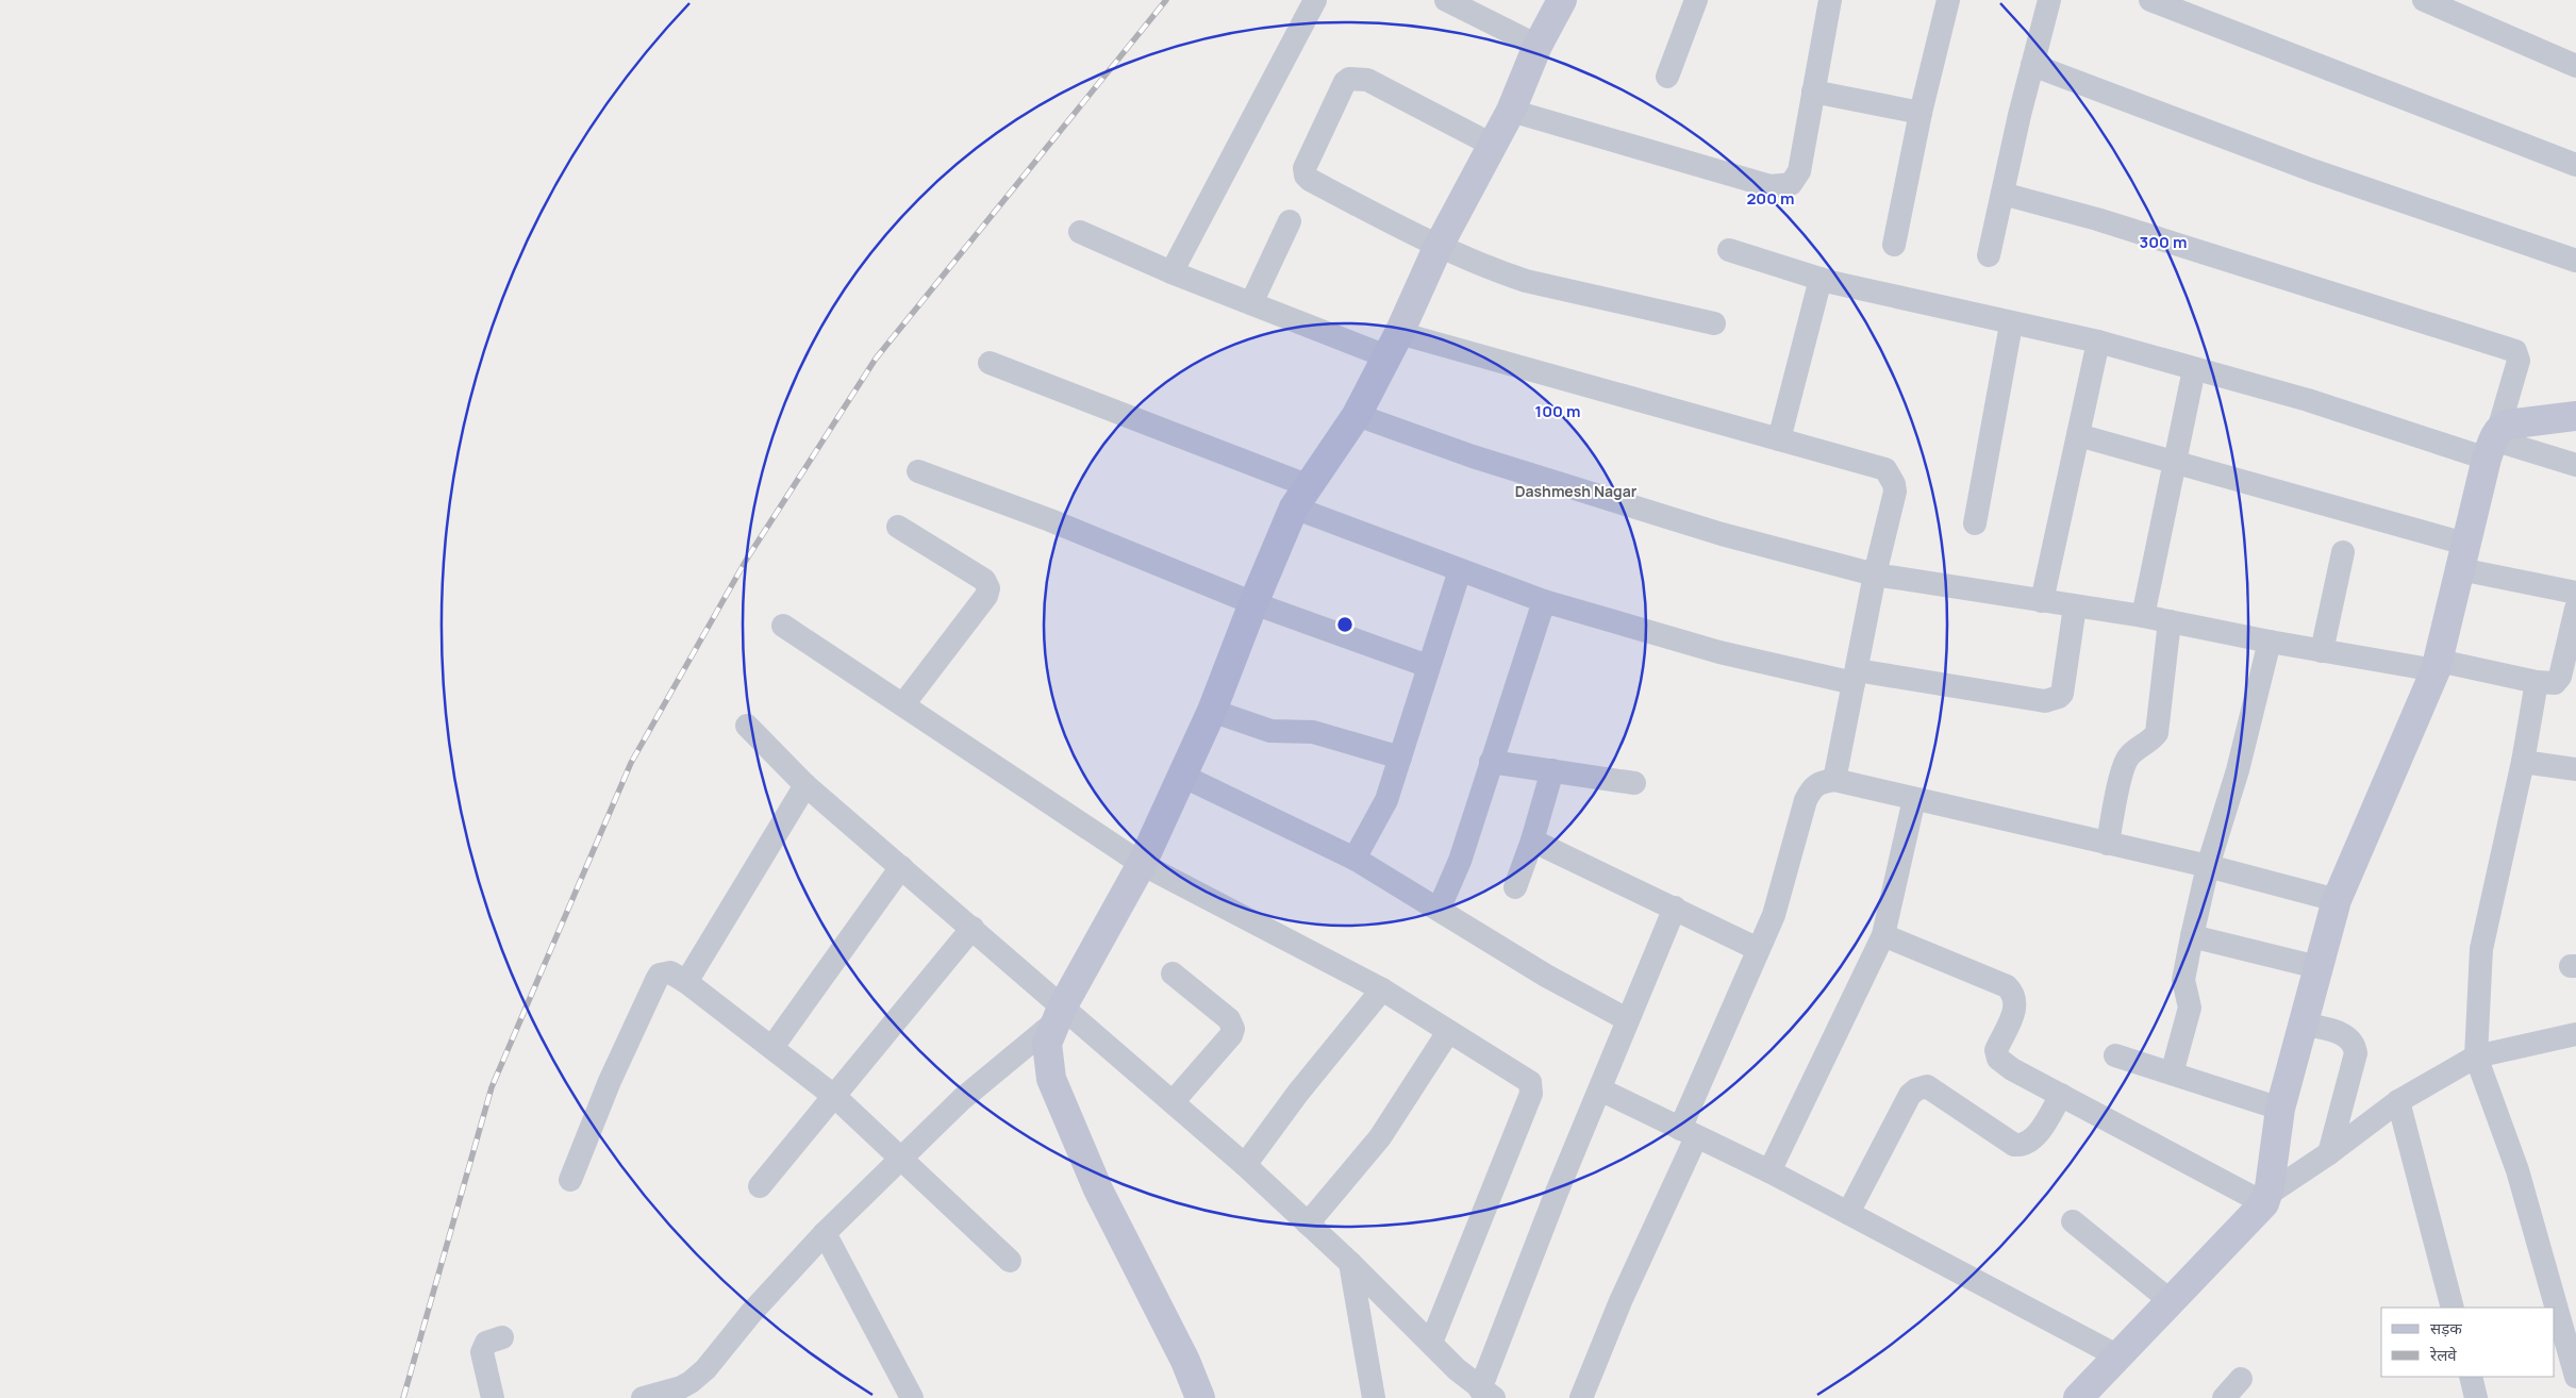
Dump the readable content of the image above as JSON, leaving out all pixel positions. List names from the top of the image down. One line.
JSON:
{"districts":["Dashmesh Nagar"],"legend":["सड़क","रेलवे"],"rings":["200 m","300 m","100 m"]}
